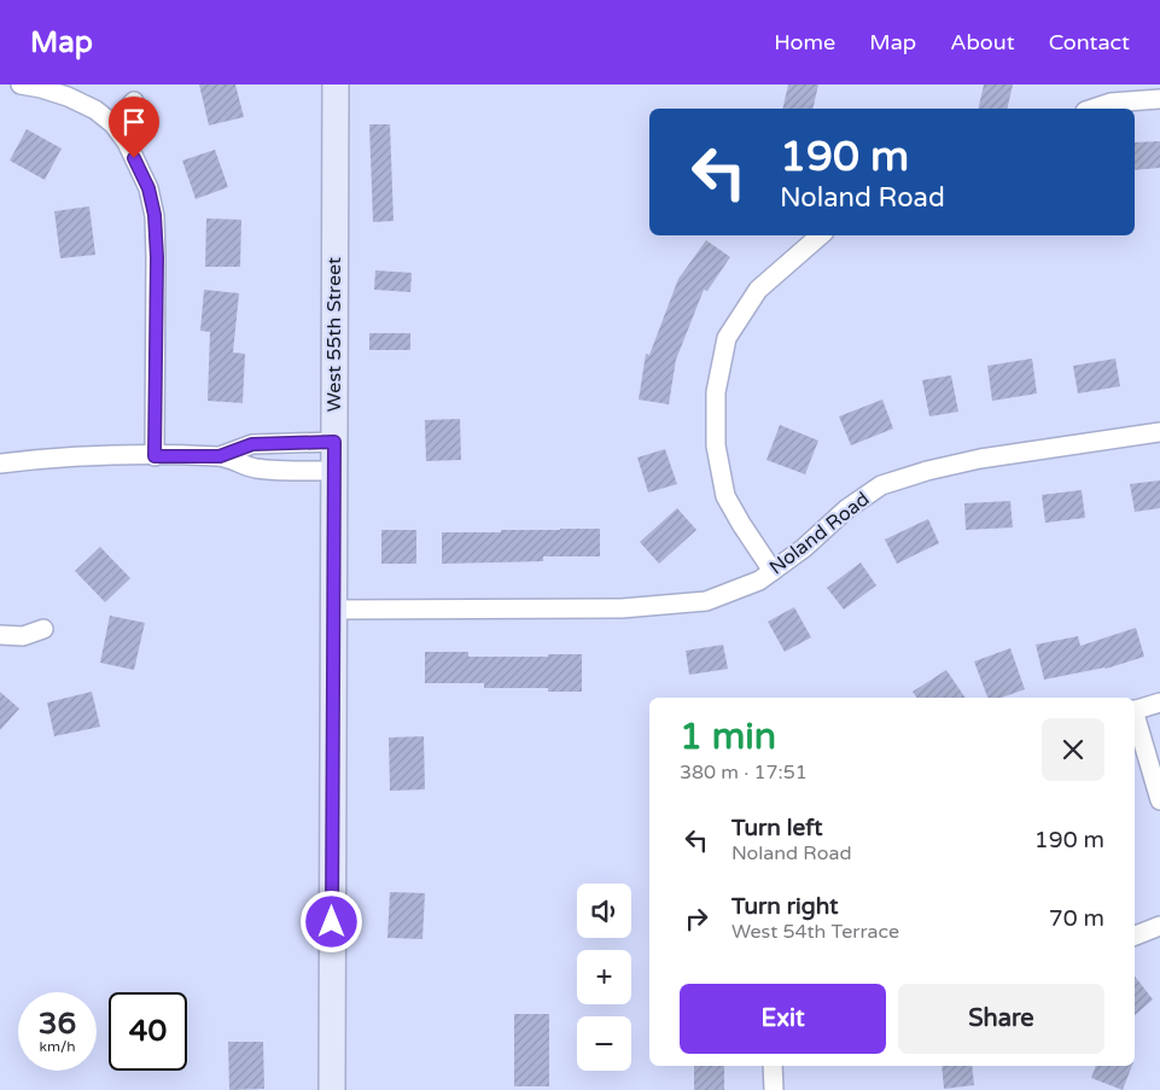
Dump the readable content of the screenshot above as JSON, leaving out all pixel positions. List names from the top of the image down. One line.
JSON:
{"streets":{"street":["West 55th Street","Noland Road"]},"crossings":[["West 55th Street","Noland Road"]],"page":{"header":"Map","nav":["Home","Map","About","Contact"],"turn":["190 m","Noland Road"],"heading":["1 min","380 m · 17:51"],"list":[{"name":"Turn left","note":"Noland Road","value":"190 m"},{"name":"Turn right","note":"West 54th Terrace","value":"70 m"}],"map_buttons":["+","−"],"buttons":["Exit","Share"],"speed":"36 km/h","limit":"40"}}
